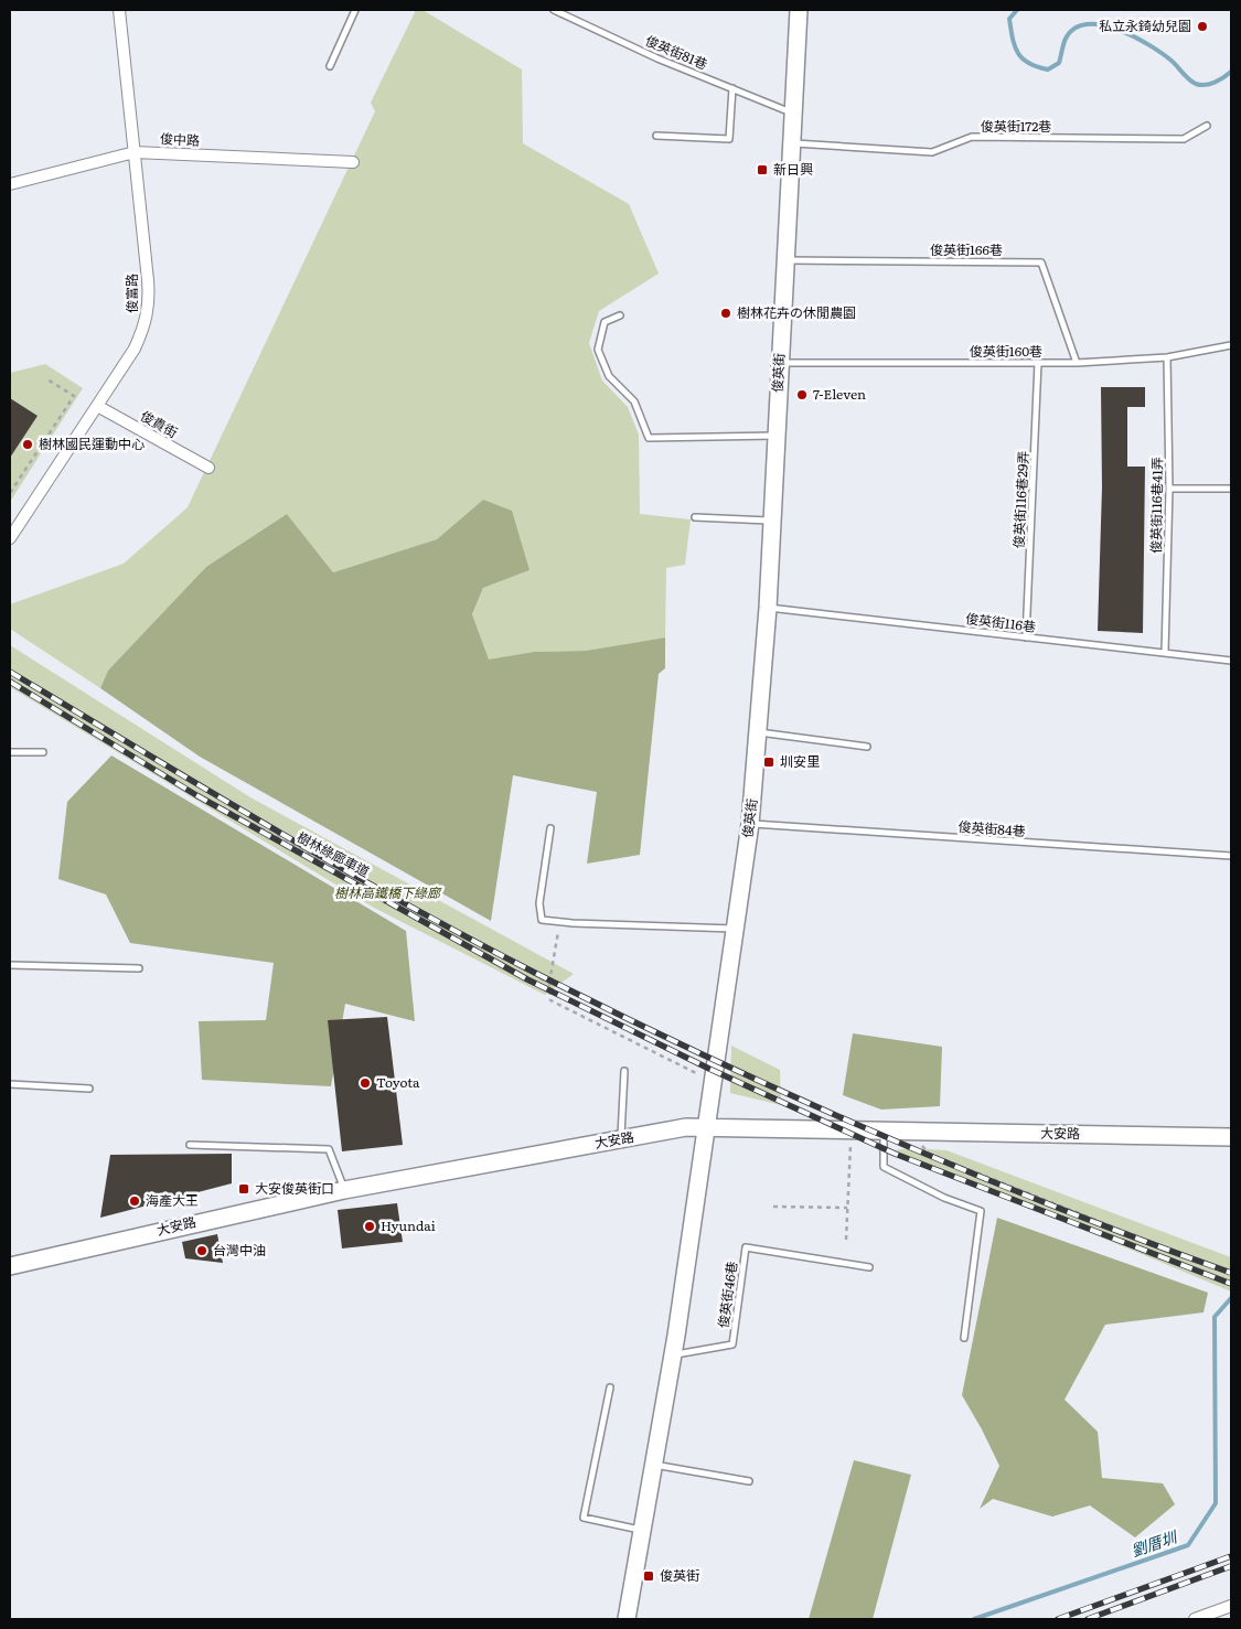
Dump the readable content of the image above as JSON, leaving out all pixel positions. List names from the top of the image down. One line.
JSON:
{"streets":{"street":["俊中路","俊富路","俊英街","俊貴街","大安路"],"lane":["俊英街81巷","俊英街172巷","俊英街166巷","俊英街160巷","俊英街116巷29弄","俊英街116巷41弄","俊英街116巷","俊英街84巷","俊英街46巷"],"path":["樹林綠廊車道"]},"crossings":[["俊英街81巷","俊英街"],["俊英街172巷","俊英街"],["俊中路","俊富路"],["俊英街166巷","俊英街160巷"],["俊英街166巷","俊英街"],["俊富路","俊貴街"],["俊英街160巷","俊英街"],["俊英街160巷","俊英街116巷29弄"],["俊英街160巷","俊英街116巷41弄"],["俊英街","俊英街116巷"],["俊英街","俊英街84巷"],["俊英街","大安路"],["俊英街","俊英街46巷"],["俊英街116巷29弄","俊英街116巷"],["俊英街116巷41弄","俊英街116巷"]],"water":["劉厝圳"],"parks":["樹林高鐵橋下綠廊"],"places":{"other":["私立永錡幼兒園","樹林花卉の休閒農園","7-Eleven","樹林國民運動中心","Toyota","海產大王","Hyundai","台灣中油"],"transit":["新日興","圳安里","大安俊英街口","俊英街"]}}
